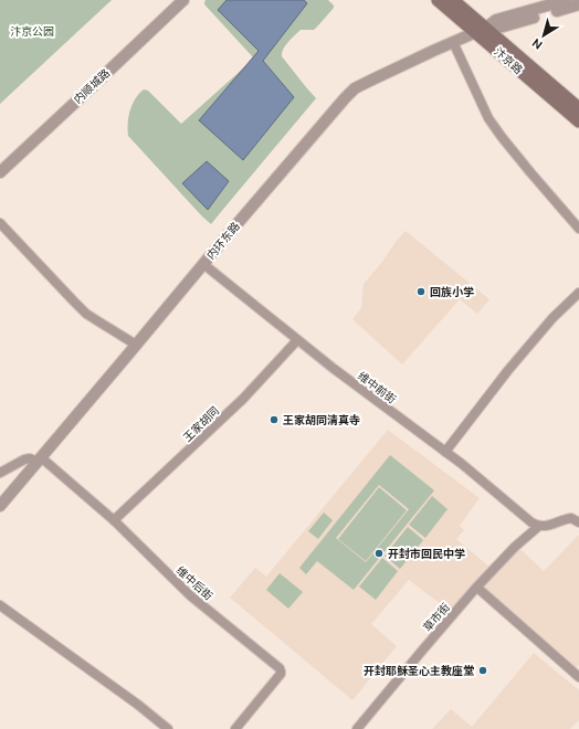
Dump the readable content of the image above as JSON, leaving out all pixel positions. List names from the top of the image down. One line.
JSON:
{"streets":{"main road":["汴京路"],"street":["内顺城路","内环东路","维中前街","王家胡同","维中后街","草市街"]},"crossings":[["汴京路","内环东路"],["内环东路","维中前街"],["内环东路","维中后街"],["维中前街","王家胡同"],["维中前街","草市街"],["王家胡同","维中后街"]],"parks":["汴京公园"],"places":["回族小学","王家胡同清真寺","开封市回民中学","开封耶稣圣心主教座堂"],"north":"bottom left"}
